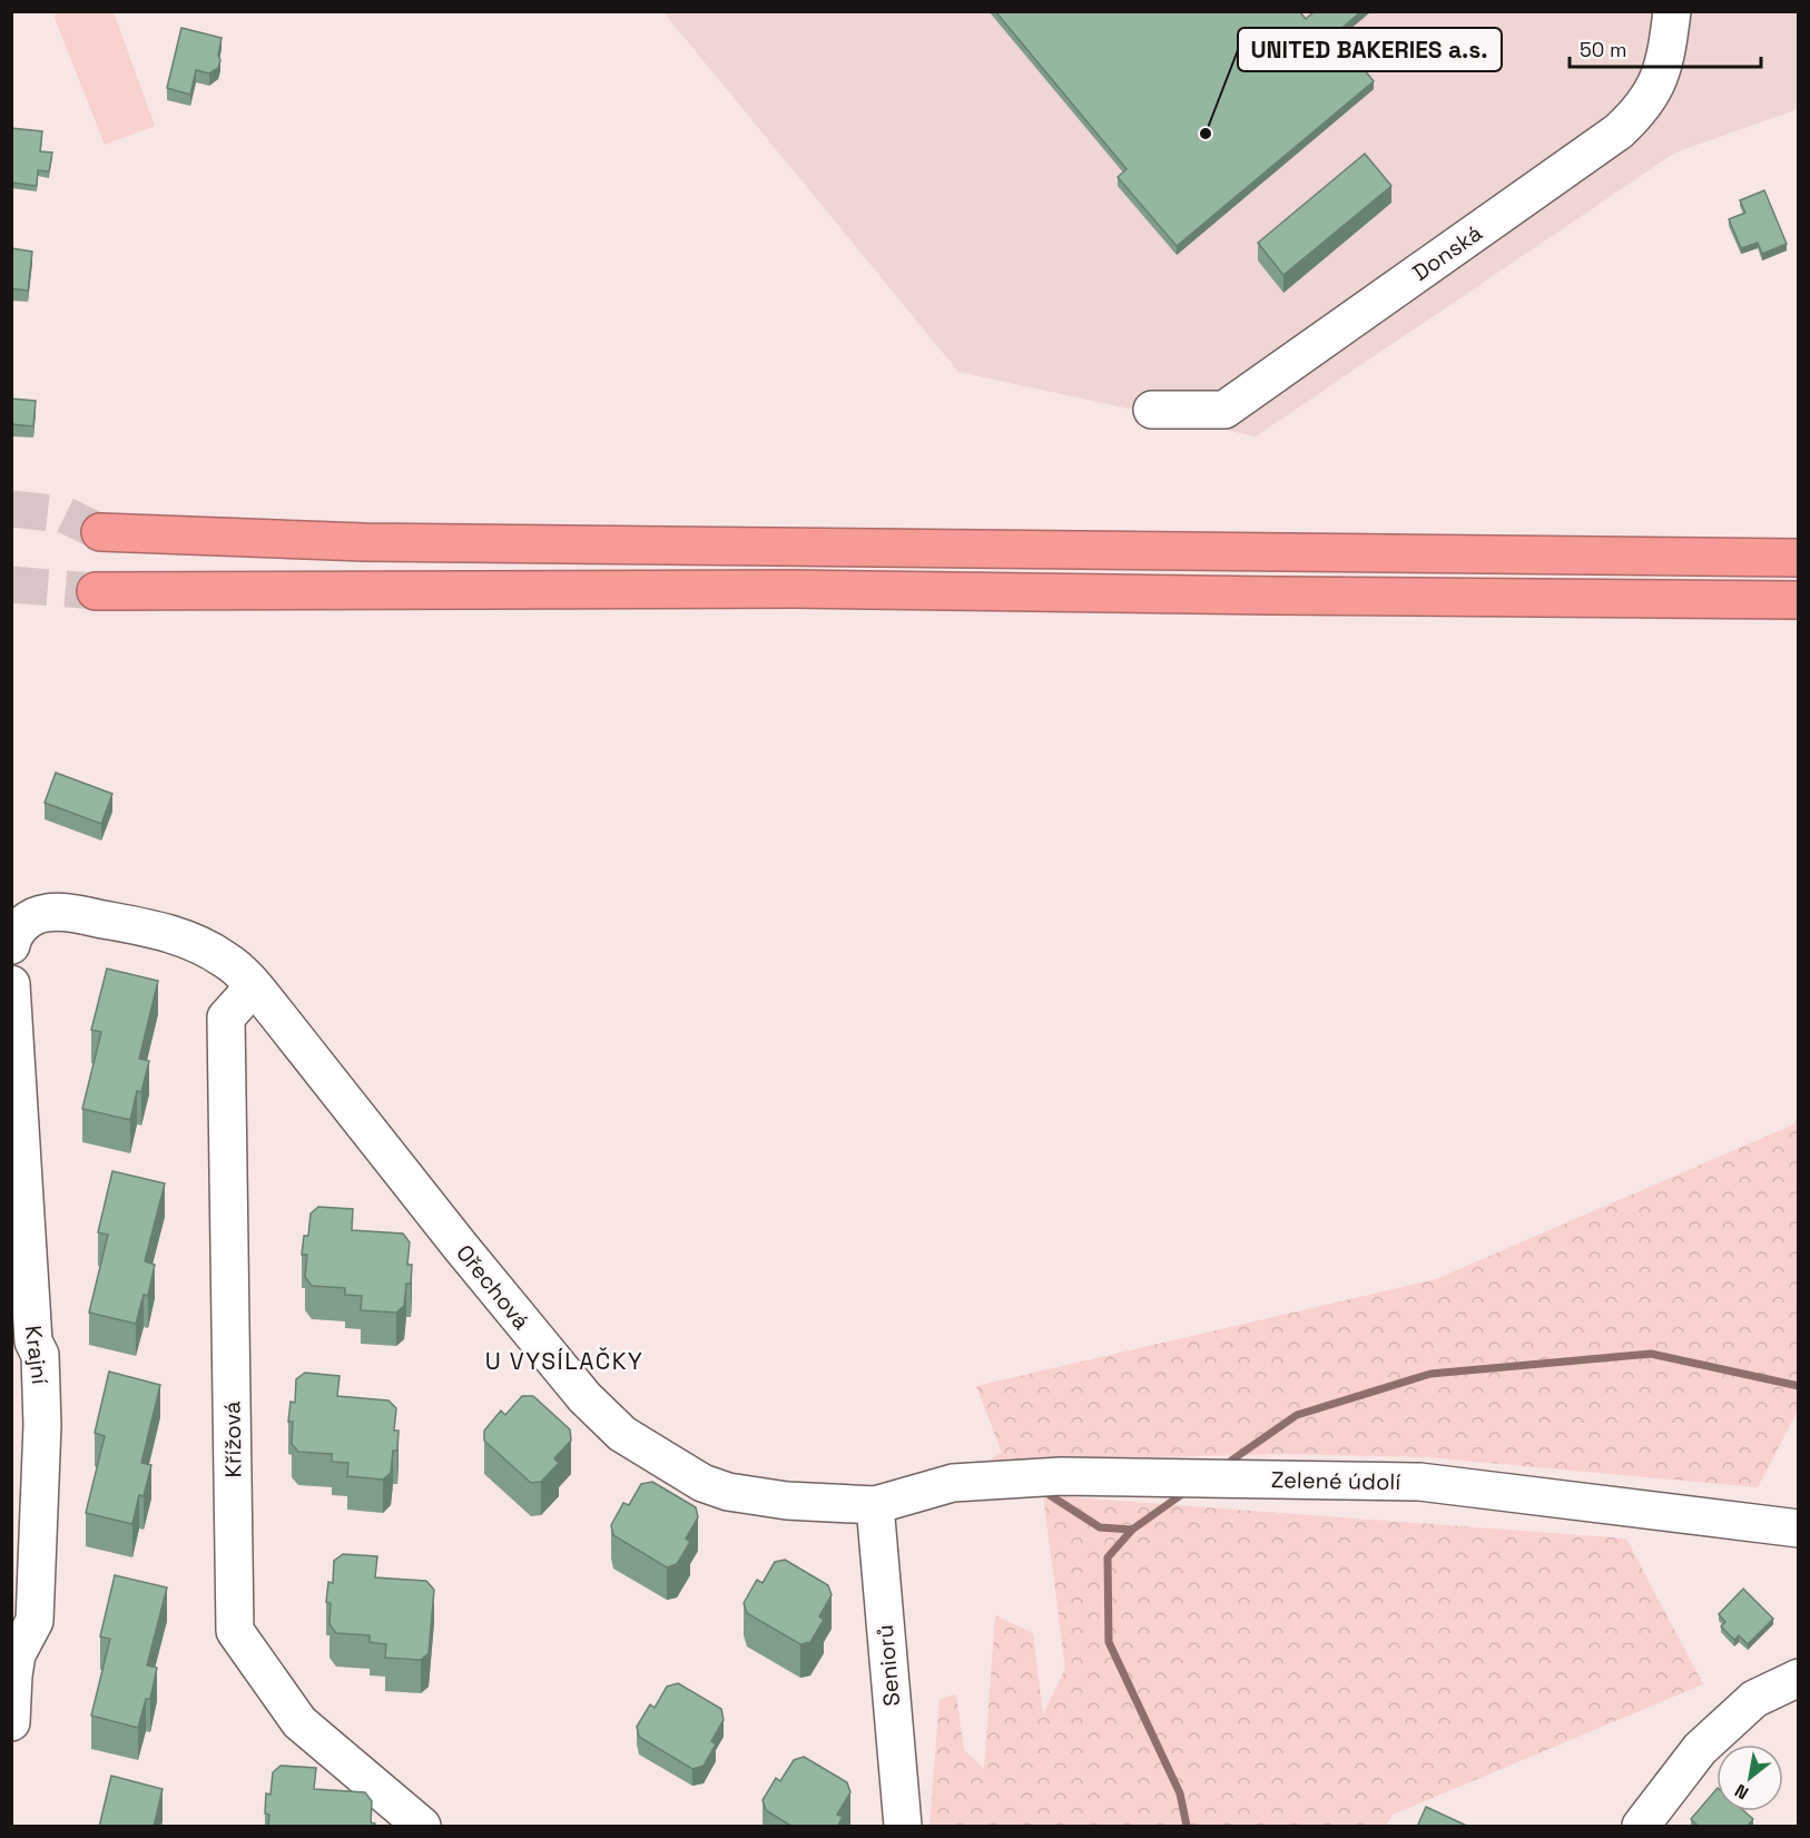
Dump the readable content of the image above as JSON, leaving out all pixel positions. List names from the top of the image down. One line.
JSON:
{"streets":{"street":["Donská","Ořechová","Krajní","Křížová","Zelené údolí","Seniorů"]},"crossings":[["Ořechová","Křížová"],["Ořechová","Zelené údolí"],["Ořechová","Seniorů"],["Zelené údolí","Seniorů"]],"districts":["U VYSÍLAČKY"],"places":["UNITED BAKERIES a.s."],"scale_bar":"50 m","north":"bottom left"}
